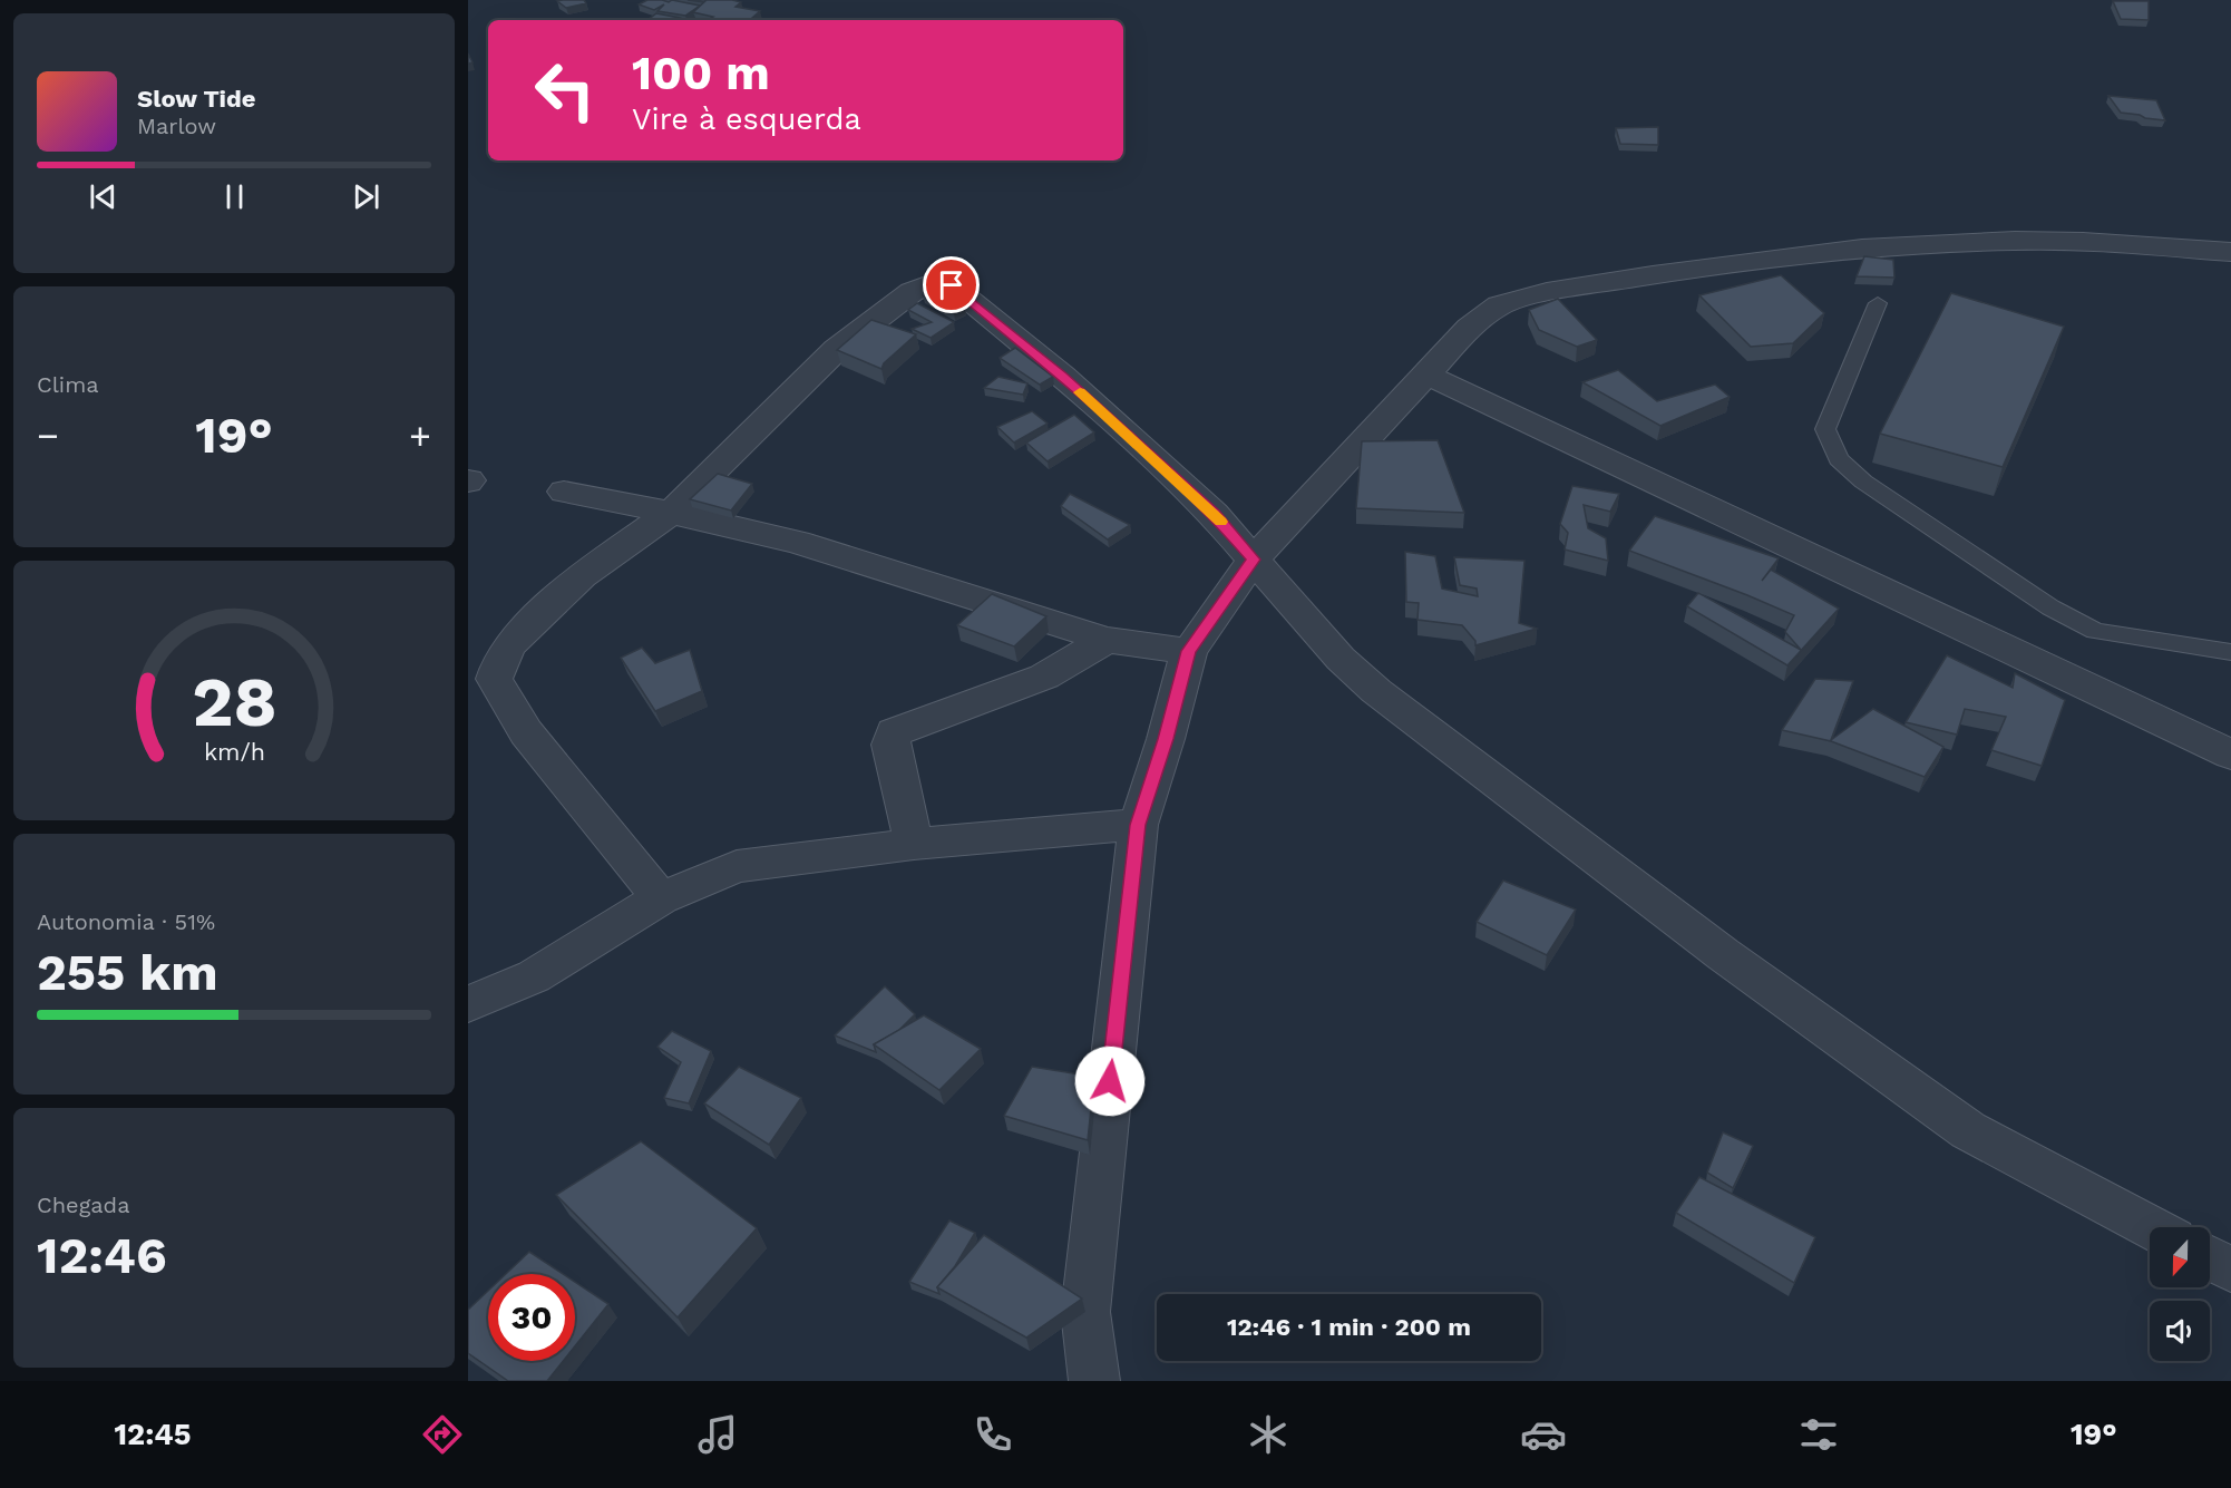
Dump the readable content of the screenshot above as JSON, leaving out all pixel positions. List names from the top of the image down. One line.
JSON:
{"north":"bottom","page":{"turn":["100 m","Vire à esquerda"],"song":["Slow Tide","Marlow"],"tile":["Clima",["Autonomia · 51%","255 km"],["Chegada","12:46"]],"heat":["−","19°","+"],"limit":"30","trip":"12:46 · 1 min · 200 m","tabs":["12:45","19°"],"gauge":["28","km/h"]}}
